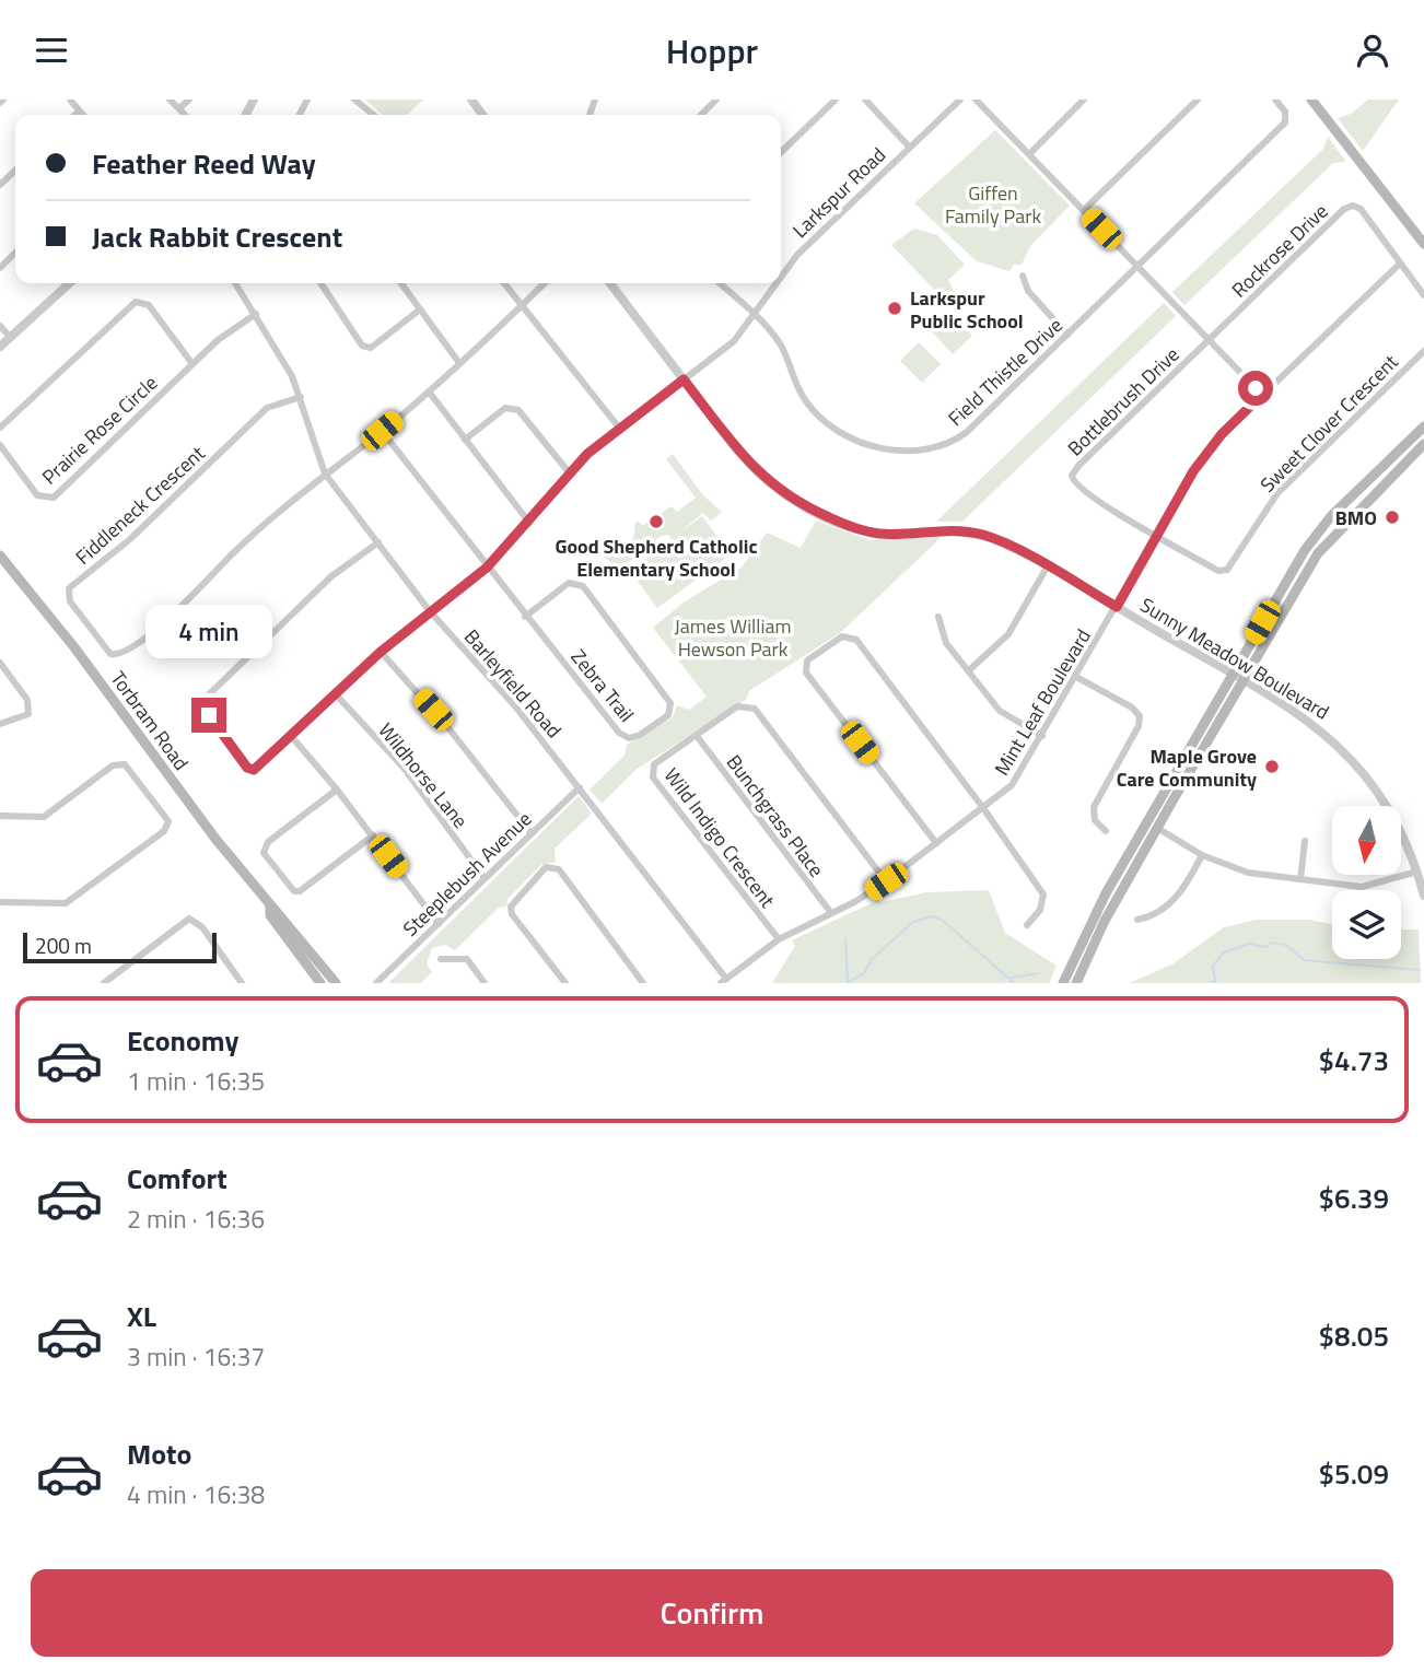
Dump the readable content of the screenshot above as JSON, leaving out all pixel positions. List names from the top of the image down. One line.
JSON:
{"streets":{"main road":["Torbram Road"],"street":["Larkspur Road","Rockrose Drive","Field Thistle Drive","Bottlebrush Drive","Sweet Clover Crescent","Prairie Rose Circle","Fiddleneck Crescent","Sunny Meadow Boulevard","Barleyfield Road","Zebra Trail","Mint Leaf Boulevard","Wildhorse Lane","Bunchgrass Place","Wild Indigo Crescent","Steeplebush Avenue"]},"crossings":[["Larkspur Road","Field Thistle Drive"],["Larkspur Road","Sunny Meadow Boulevard"],["Larkspur Road","Barleyfield Road"],["Larkspur Road","Zebra Trail"],["Larkspur Road","Wildhorse Lane"],["Rockrose Drive","Bottlebrush Drive"],["Rockrose Drive","Mint Leaf Boulevard"],["Bottlebrush Drive","Sweet Clover Crescent"],["Bottlebrush Drive","Mint Leaf Boulevard"],["Sweet Clover Crescent","Mint Leaf Boulevard"],["Prairie Rose Circle","Barleyfield Road"],["Fiddleneck Crescent","Barleyfield Road"],["Sunny Meadow Boulevard","Mint Leaf Boulevard"],["Barleyfield Road","Mint Leaf Boulevard"],["Barleyfield Road","Steeplebush Avenue"],["Mint Leaf Boulevard","Bunchgrass Place"],["Mint Leaf Boulevard","Wild Indigo Crescent"],["Wildhorse Lane","Steeplebush Avenue"],["Bunchgrass Place","Wild Indigo Crescent"]],"parks":["Giffen Family Park","James William Hewson Park"],"places":["Larkspur Public School","BMO","Good Shepherd Catholic Elementary School","Maple Grove Care Community"],"scale_bar":"200 m","north":"bottom","page":{"header":"Hoppr","banner":["Feather Reed Way","Jack Rabbit Crescent"],"bubble":"4 min","scale":"200 m","list":[{"name":"Economy","note":"1 min · 16:35","value":"$4.73"},{"name":"Comfort","note":"2 min · 16:36","value":"$6.39"},{"name":"XL","note":"3 min · 16:37","value":"$8.05"},{"name":"Moto","note":"4 min · 16:38","value":"$5.09"}],"buttons":"Confirm"}}
